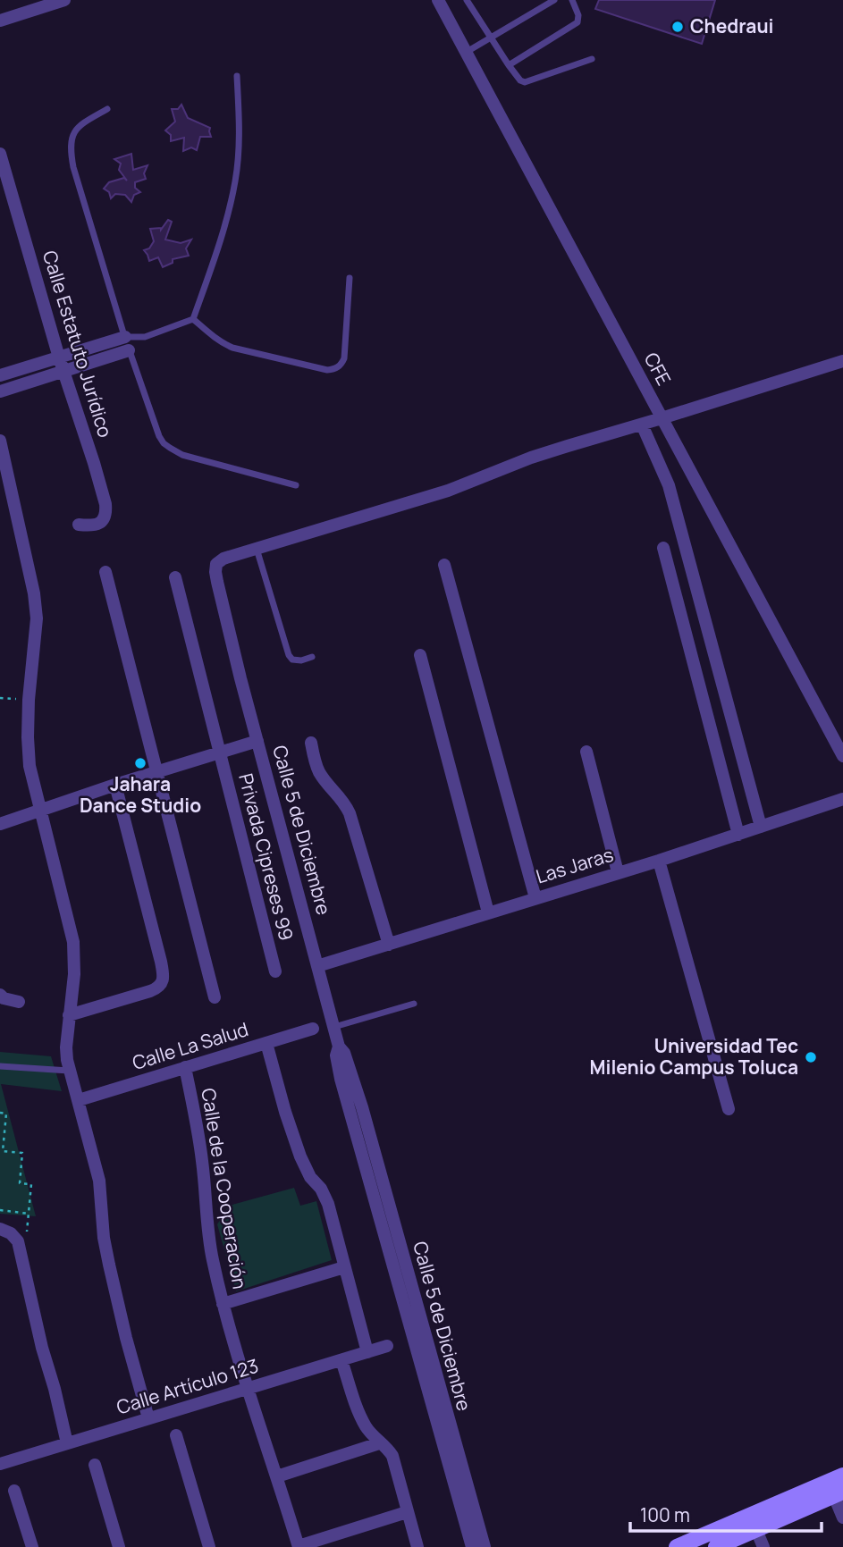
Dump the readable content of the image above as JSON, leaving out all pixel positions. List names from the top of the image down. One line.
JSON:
{"streets":{"street":["Calle Estatuto Jurídico","CFE","Calle 5 de Diciembre","Privada Cipreses 99","Las Jaras","Calle La Salud","Calle de la Cooperación","Calle Artículo 123"]},"crossings":[["Calle 5 de Diciembre","Privada Cipreses 99"],["Calle 5 de Diciembre","Las Jaras"],["Calle La Salud","Calle de la Cooperación"],["Calle de la Cooperación","Calle Artículo 123"]],"places":["Chedraui","Jahara Dance Studio","Universidad Tec Milenio Campus Toluca"],"scale_bar":"100 m"}
